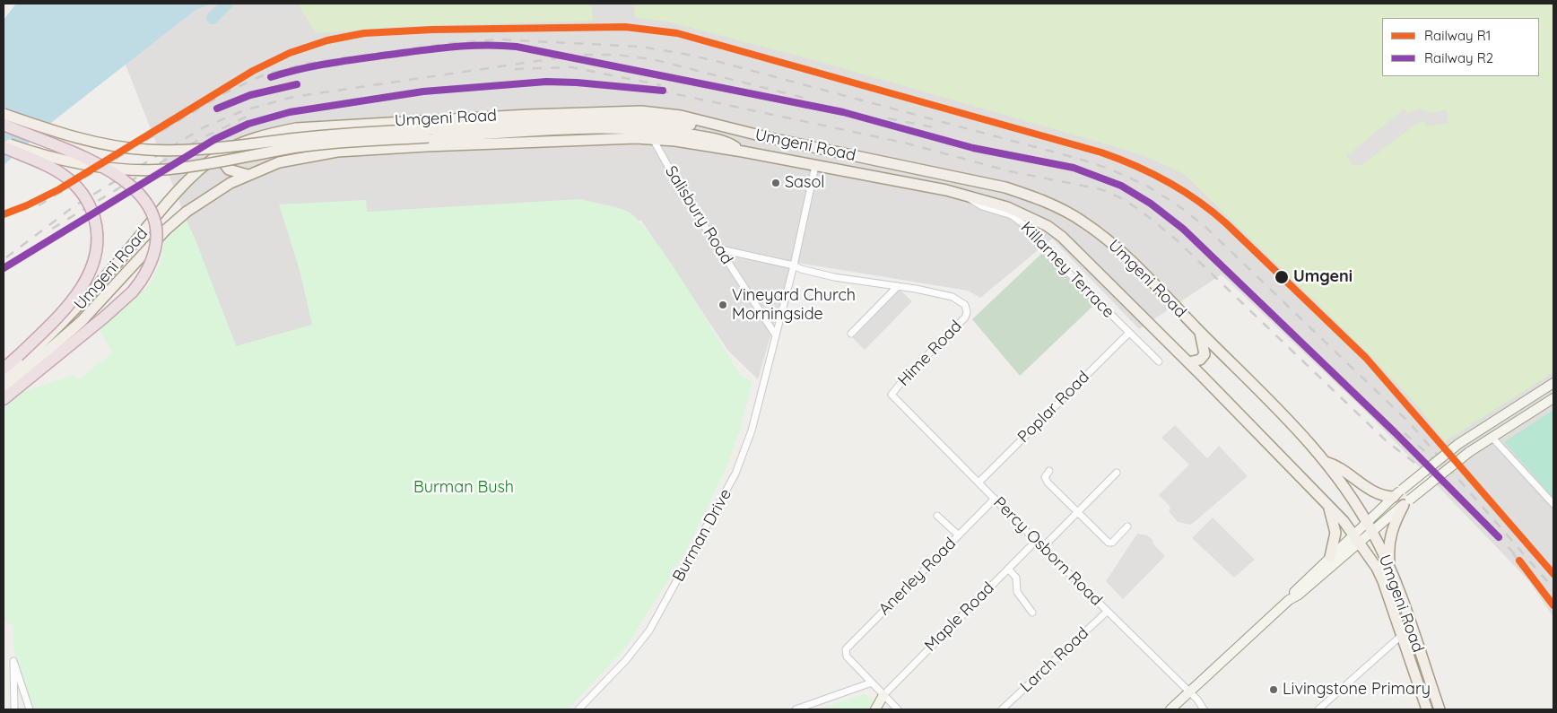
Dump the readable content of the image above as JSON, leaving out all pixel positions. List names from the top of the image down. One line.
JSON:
{"streets":{"main road":["Umgeni Road"],"street":["Salisbury Road","Killarney Terrace","Hime Road","Poplar Road","Burman Drive","Percy Osborn Road","Anerley Road","Maple Road","Larch Road"]},"crossings":[["Umgeni Road","Salisbury Road"],["Umgeni Road","Killarney Terrace"],["Umgeni Road","Burman Drive"],["Salisbury Road","Burman Drive"],["Killarney Terrace","Poplar Road"],["Hime Road","Percy Osborn Road"],["Poplar Road","Percy Osborn Road"],["Percy Osborn Road","Anerley Road"],["Percy Osborn Road","Maple Road"],["Percy Osborn Road","Larch Road"]],"parks":["Burman Bush"],"places":["Sasol","Umgeni","Vineyard Church Morningside","Livingstone Primary"],"lines":["rail line R1","rail line R2"],"legend":["Railway R1","Railway R2"]}
